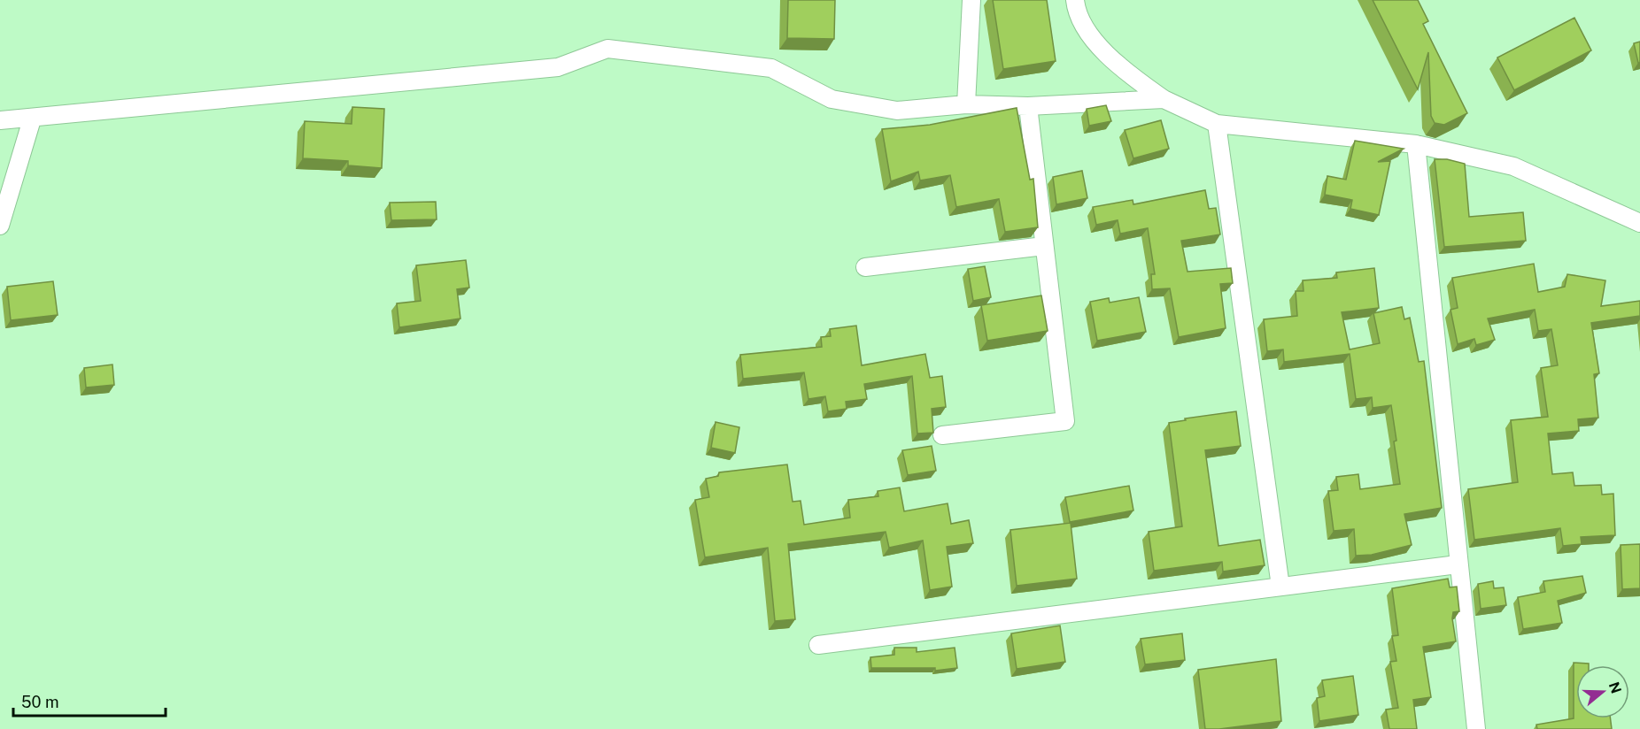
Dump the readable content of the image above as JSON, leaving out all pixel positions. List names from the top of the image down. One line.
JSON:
{"scale_bar":"50 m","north":"right"}
